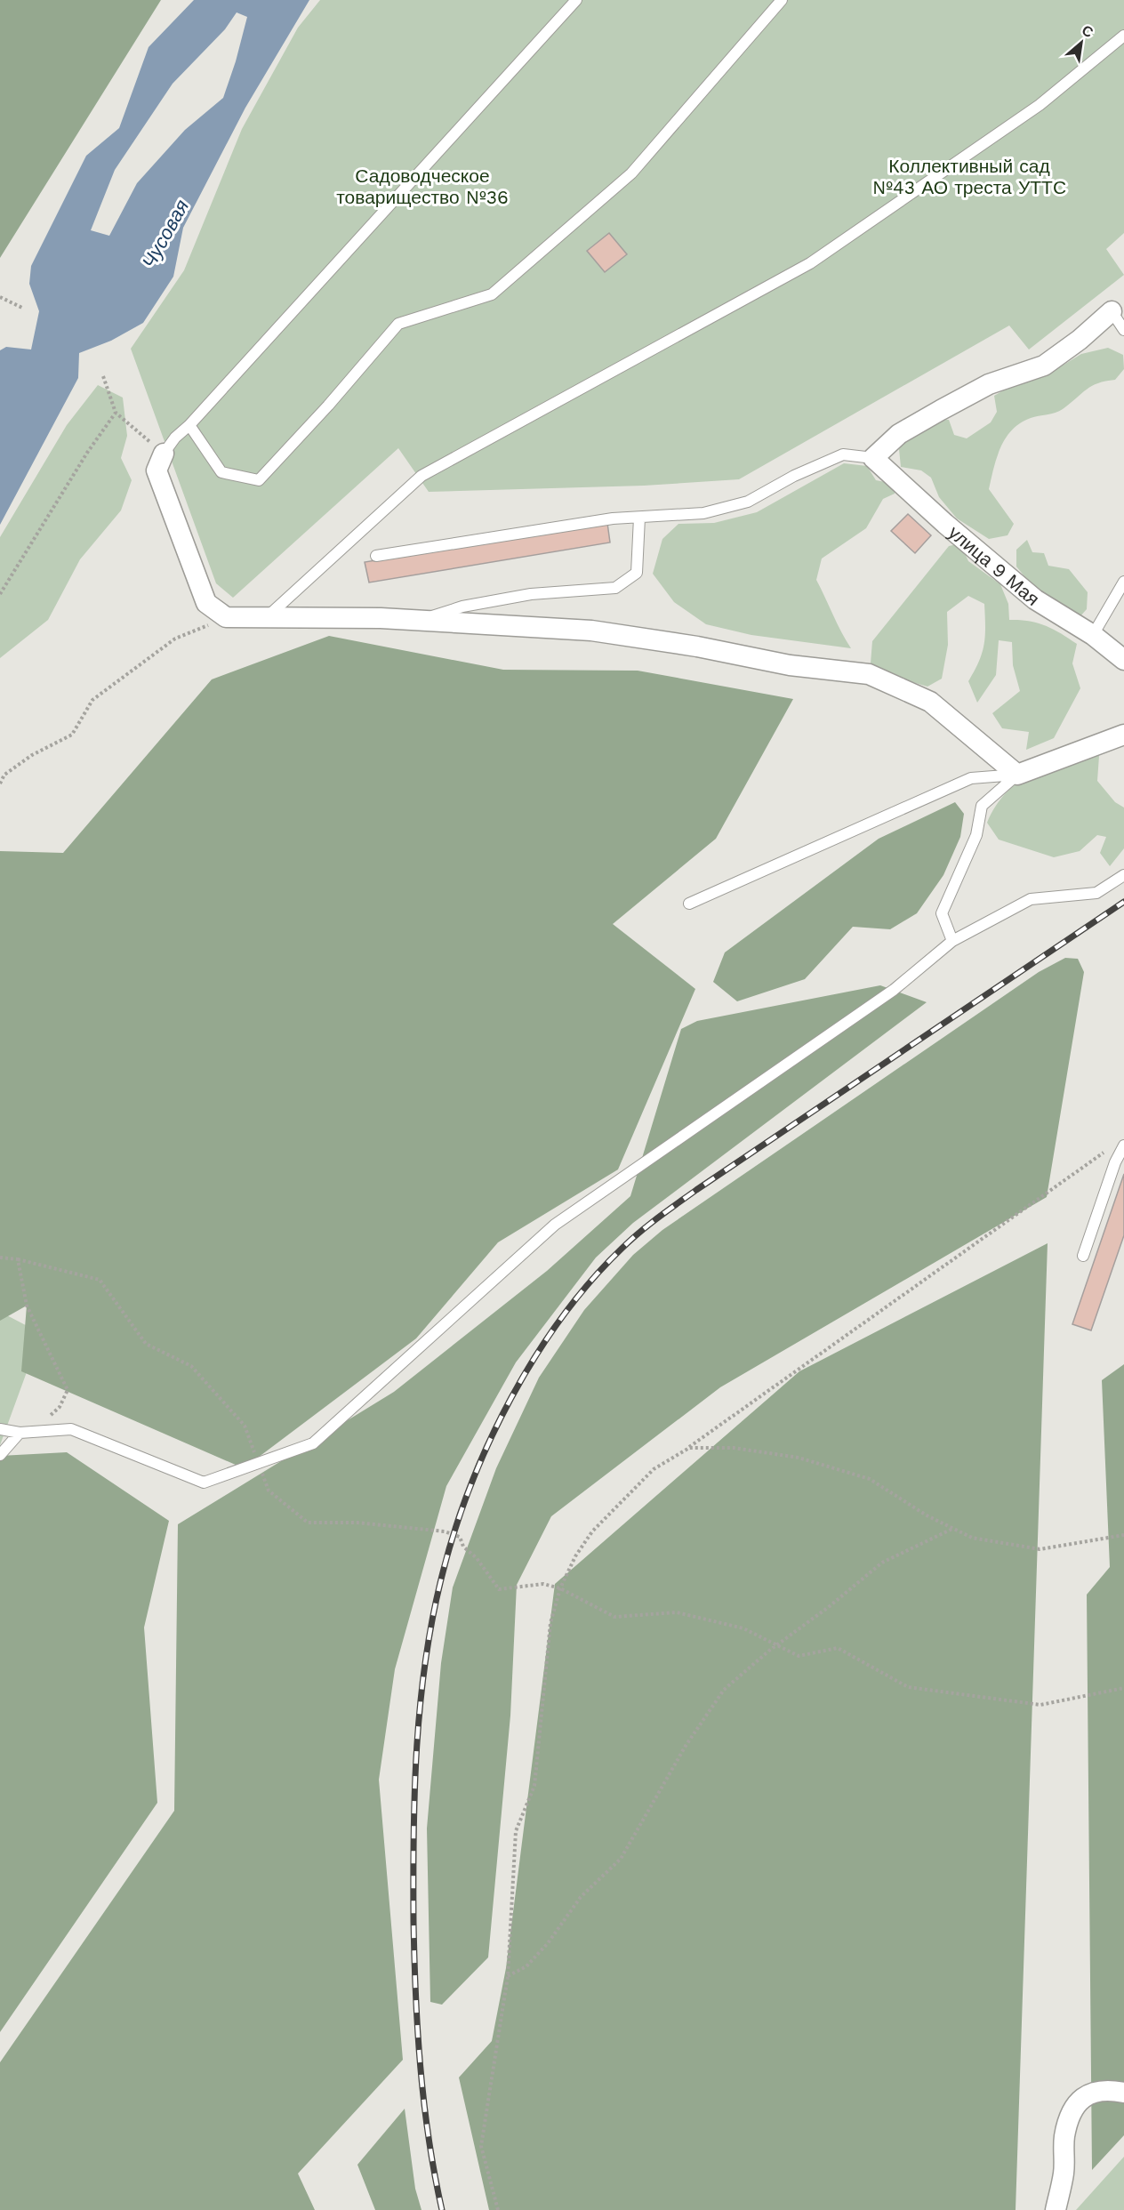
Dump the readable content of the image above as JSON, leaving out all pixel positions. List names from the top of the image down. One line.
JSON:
{"streets":{"street":["улица 9 Мая"]},"water":["Чусовая"],"parks":["Коллективный сад №43 АО треста УТТС","Садоводческое товарищество №36"],"north":"top right"}
